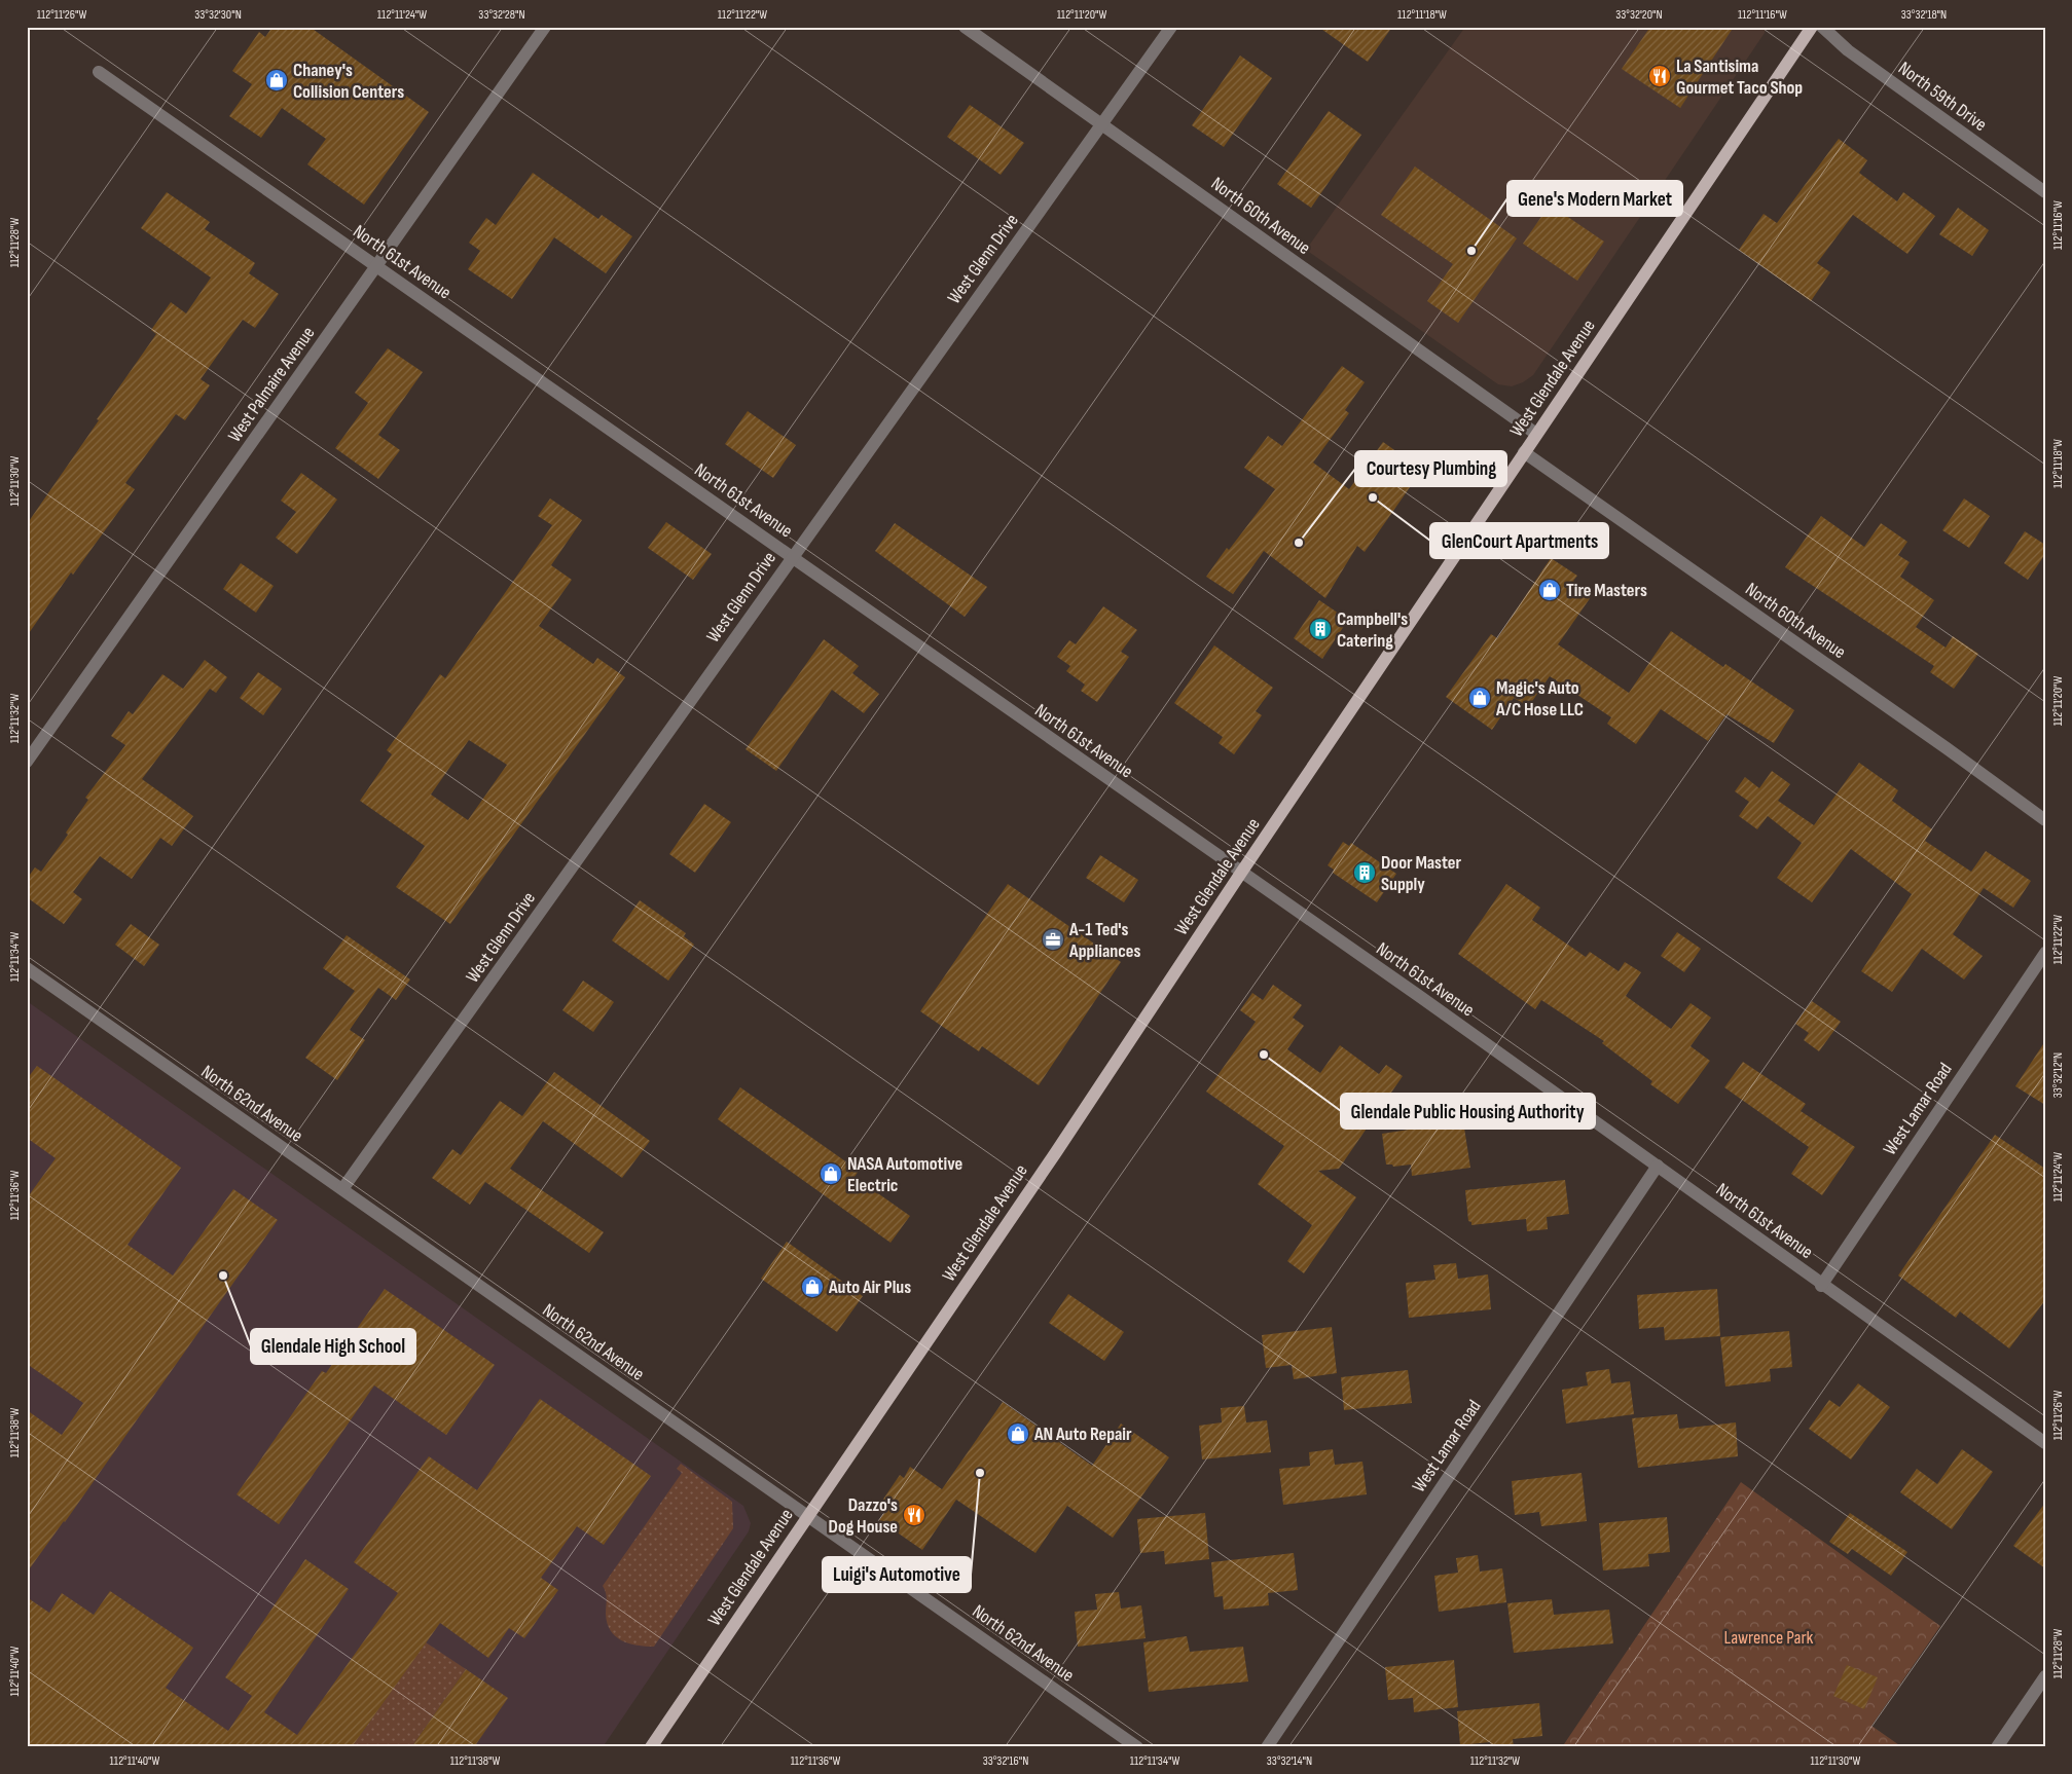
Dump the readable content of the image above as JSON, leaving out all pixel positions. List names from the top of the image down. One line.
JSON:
{"streets":{"main road":["West Glendale Avenue"],"street":["North 59th Drive","North 60th Avenue","West Glenn Drive","North 61st Avenue","West Palmaire Avenue","North 62nd Avenue","West Lamar Road"]},"crossings":[["North 60th Avenue","West Glenn Drive"],["North 60th Avenue","West Glendale Avenue"],["West Glenn Drive","North 61st Avenue"],["West Glenn Drive","North 62nd Avenue"],["North 61st Avenue","West Glendale Avenue"],["North 61st Avenue","West Palmaire Avenue"],["North 61st Avenue","West Lamar Road"],["West Glendale Avenue","North 62nd Avenue"]],"parks":["Lawrence Park"],"places":{"restaurant":["La Santisima Gourmet Taco Shop","Dazzo's Dog House"],"shop":["Chaney's Collision Centers","Tire Masters","Magic's Auto A/C Hose LLC","NASA Automotive Electric","Auto Air Plus","AN Auto Repair"],"other":["Gene's Modern Market","GlenCourt Apartments","Courtesy Plumbing","Glendale Public Housing Authority","Glendale High School","Luigi's Automotive"],"building":["Campbell's Catering","Door Master Supply"],"office":["A-1 Ted's Appliances"]},"coordinates":["112°11'26\"W","33°32'30\"N","112°11'24\"W","33°32'28\"N","112°11'22\"W","112°11'20\"W","112°11'18\"W","33°32'20\"N","112°11'16\"W","33°32'18\"N","112°11'28\"W","112°11'30\"W","112°11'32\"W","112°11'34\"W","33°32'12\"N","112°11'36\"W","112°11'38\"W","112°11'40\"W","33°32'16\"N","33°32'14\"N"]}
